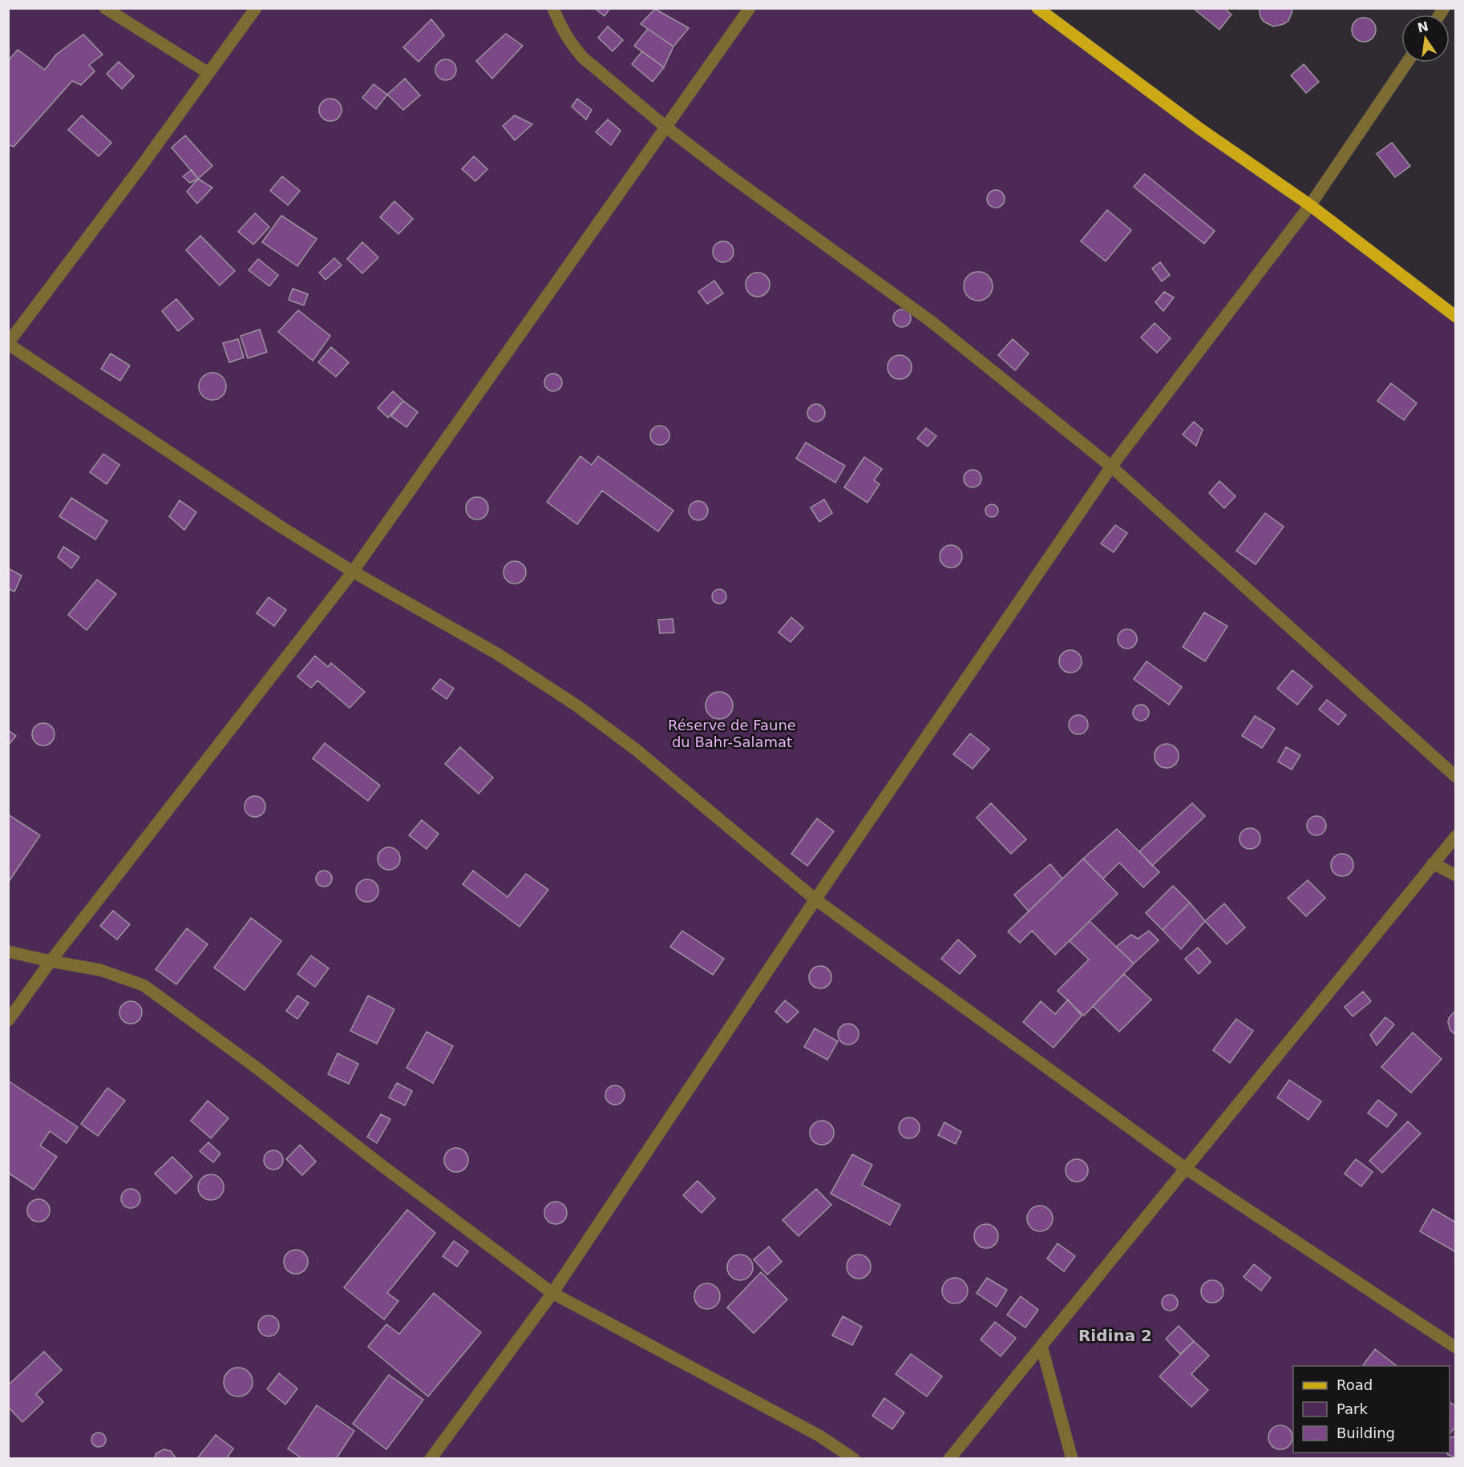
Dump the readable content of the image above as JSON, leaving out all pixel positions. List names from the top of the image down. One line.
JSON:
{"districts":["Ridina 2"],"parks":["Réserve de Faune du Bahr-Salamat"],"legend":["Road","Park","Building"],"north":"top"}
